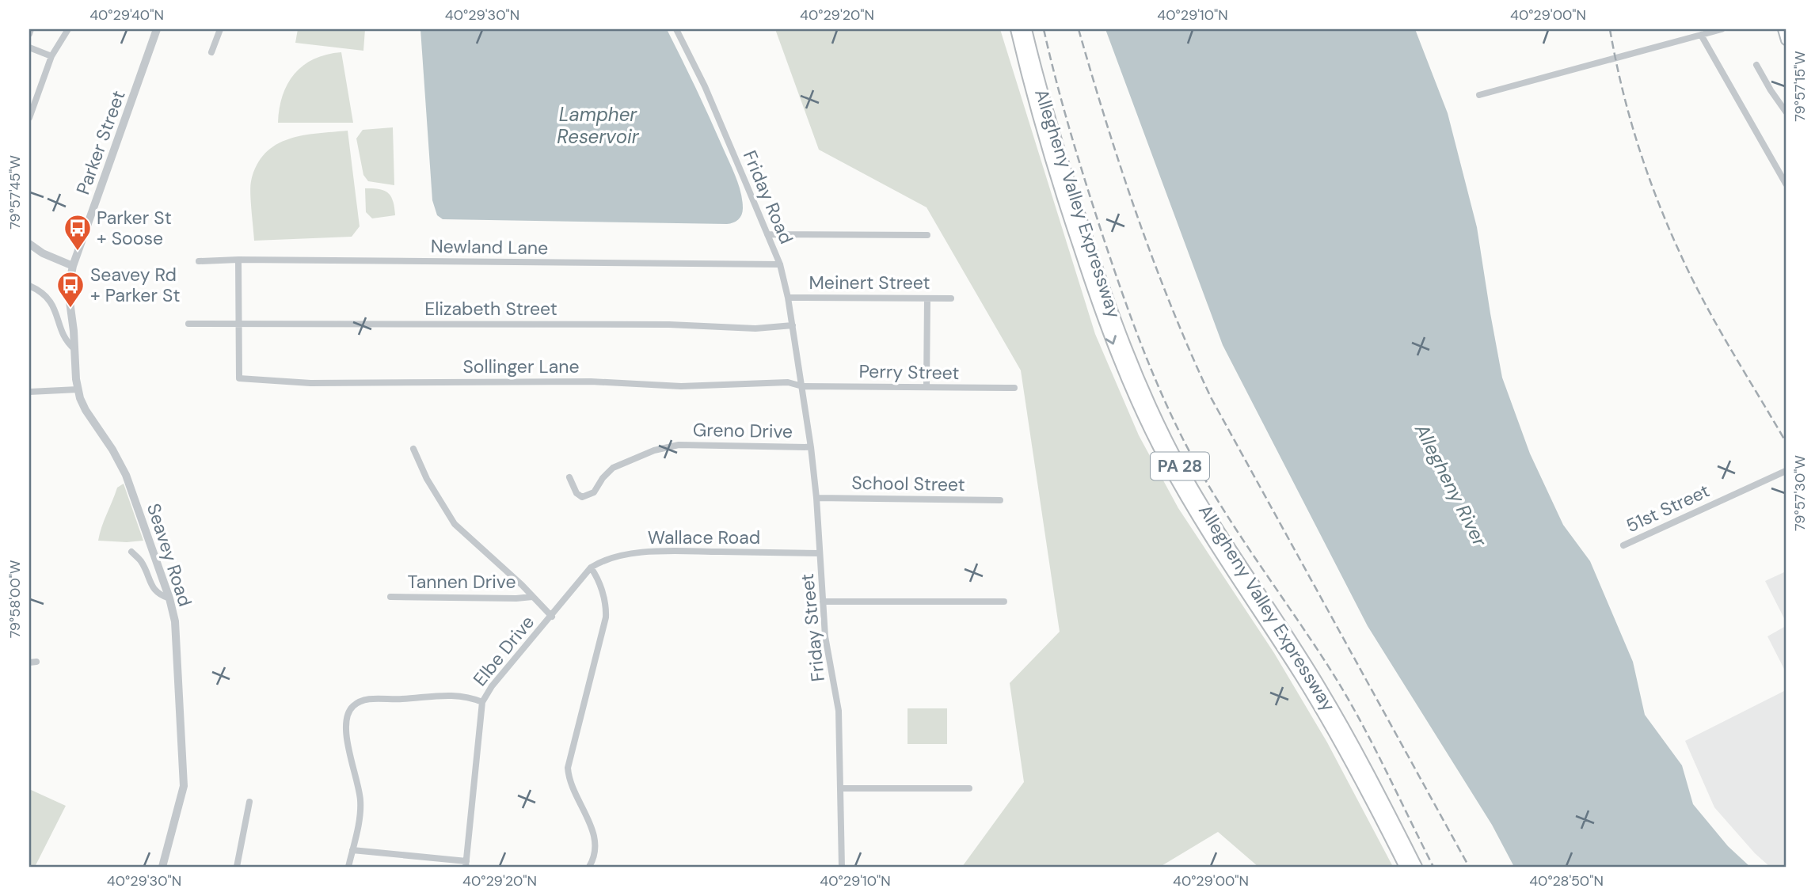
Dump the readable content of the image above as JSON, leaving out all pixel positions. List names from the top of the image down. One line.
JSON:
{"streets":{"highway":["Allegheny Valley Expressway","PA 28"],"street":["Parker Street","Friday Road","Newland Lane","Meinert Street","Elizabeth Street","Sollinger Lane","Perry Street","Greno Drive","School Street","51st Street","Wallace Road","Seavey Road","Tannen Drive","Friday Street","Elbe Drive"]},"crossings":[["Parker Street","Seavey Road"],["Friday Road","Newland Lane"],["Friday Road","Meinert Street"],["Friday Road","Elizabeth Street"],["Friday Road","Sollinger Lane"],["Friday Road","Perry Street"],["Friday Road","Friday Street"],["Elizabeth Street","Sollinger Lane"],["Sollinger Lane","Perry Street"],["Sollinger Lane","Friday Street"],["Perry Street","Friday Street"],["Greno Drive","Friday Street"],["School Street","Friday Street"],["Wallace Road","Friday Street"],["Wallace Road","Elbe Drive"]],"water":["Lampher Reservoir","Allegheny River"],"places":{"bus stop":["Parker St + Soose","Seavey Rd + Parker St"]},"coordinates":["40°29'40\"N","40°29'30\"N","40°29'20\"N","40°29'10\"N","40°29'00\"N","79°57'15\"W","79°57'45\"W","79°57'30\"W","79°58'00\"W","40°28'50\"N"]}
